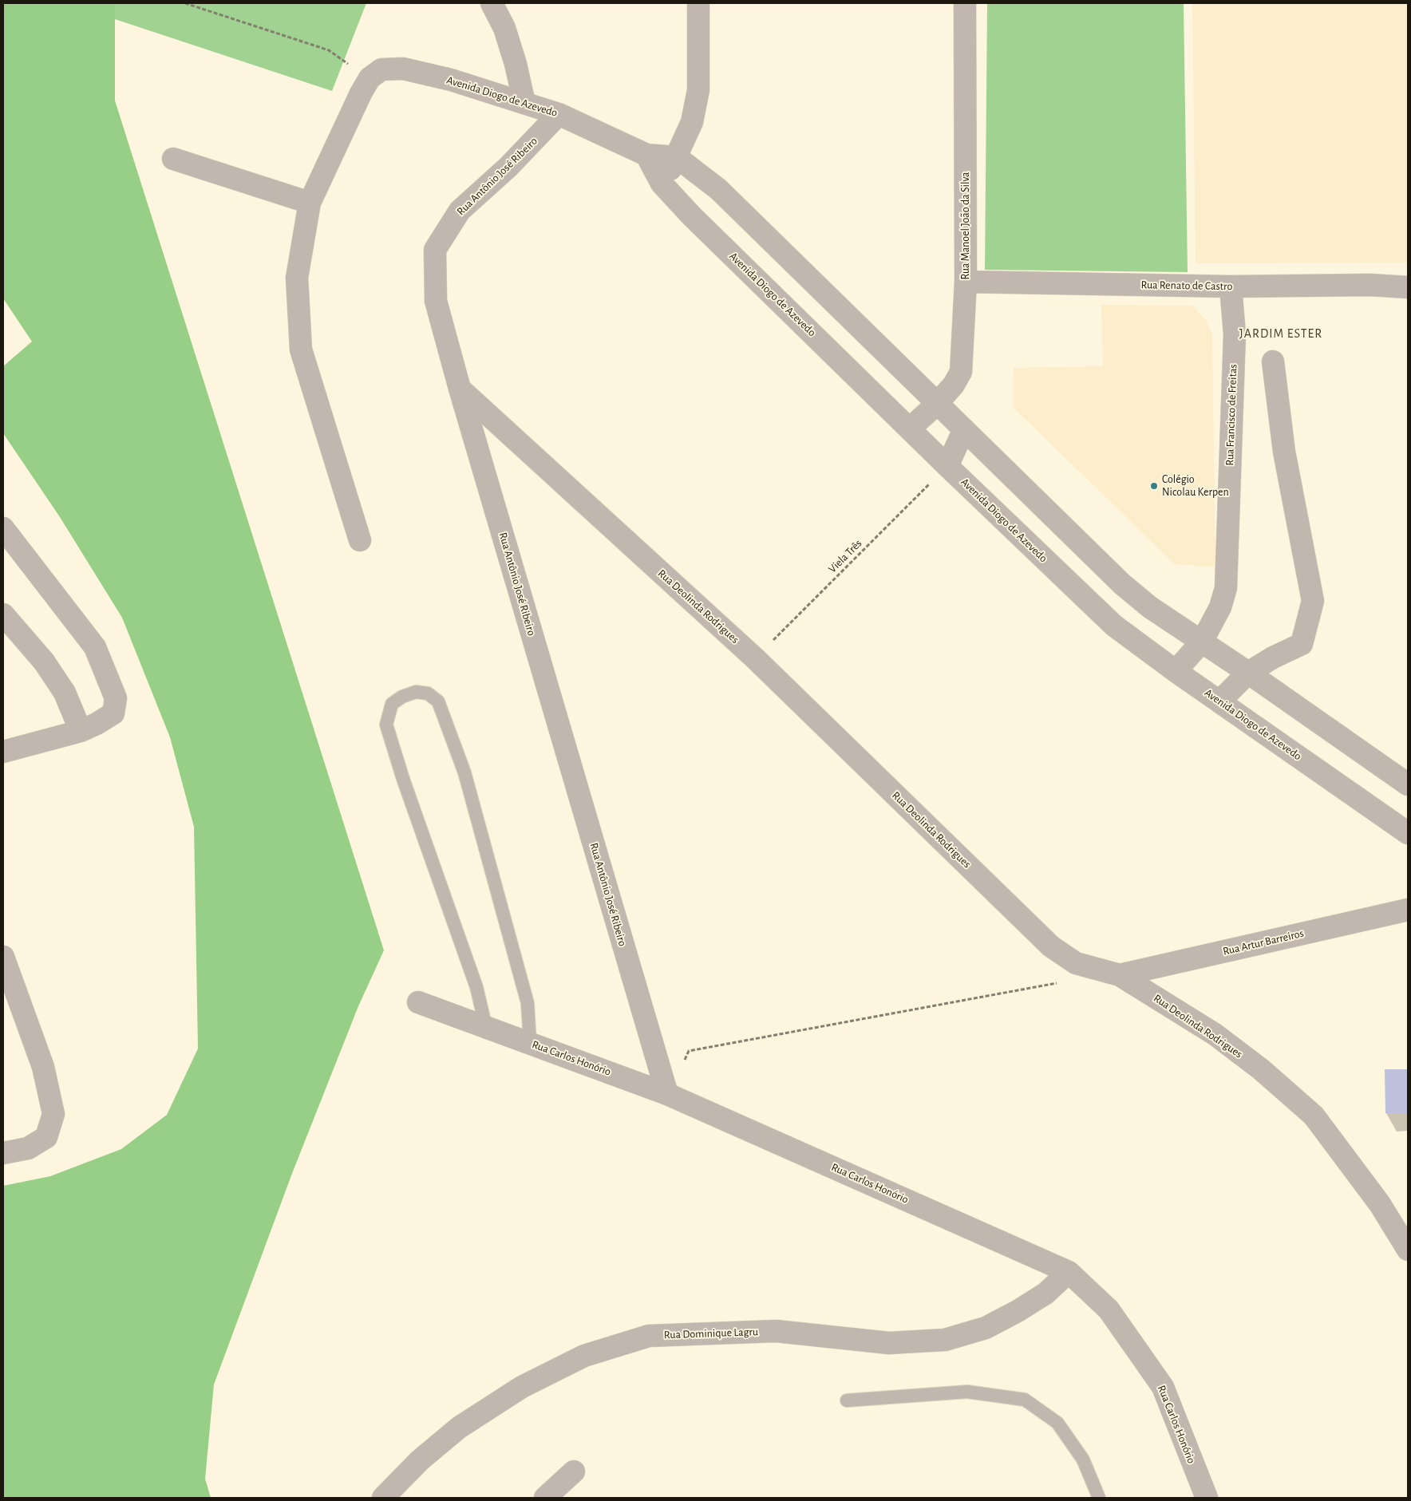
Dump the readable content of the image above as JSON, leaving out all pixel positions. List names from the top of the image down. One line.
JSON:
{"streets":{"street":["Avenida Diogo de Azevedo","Rua Antônio José Ribeiro","Rua Manoel João da Silva","Rua Renato de Castro","Rua Francisco de Freitas","Rua Deolinda Rodrigues","Rua Artur Barreiros","Rua Carlos Honório","Rua Dominique Lagru"],"path":["Viela Três"]},"crossings":[["Avenida Diogo de Azevedo","Rua Antônio José Ribeiro"],["Avenida Diogo de Azevedo","Rua Manoel João da Silva"],["Avenida Diogo de Azevedo","Rua Francisco de Freitas"],["Avenida Diogo de Azevedo","Viela Três"],["Rua Antônio José Ribeiro","Rua Deolinda Rodrigues"],["Rua Antônio José Ribeiro","Rua Carlos Honório"],["Rua Manoel João da Silva","Rua Renato de Castro"],["Rua Renato de Castro","Rua Francisco de Freitas"],["Viela Três","Rua Deolinda Rodrigues"],["Rua Deolinda Rodrigues","Rua Artur Barreiros"],["Rua Carlos Honório","Rua Dominique Lagru"]],"districts":["JARDIM ESTER"],"places":["Colégio Nicolau Kerpen"]}
